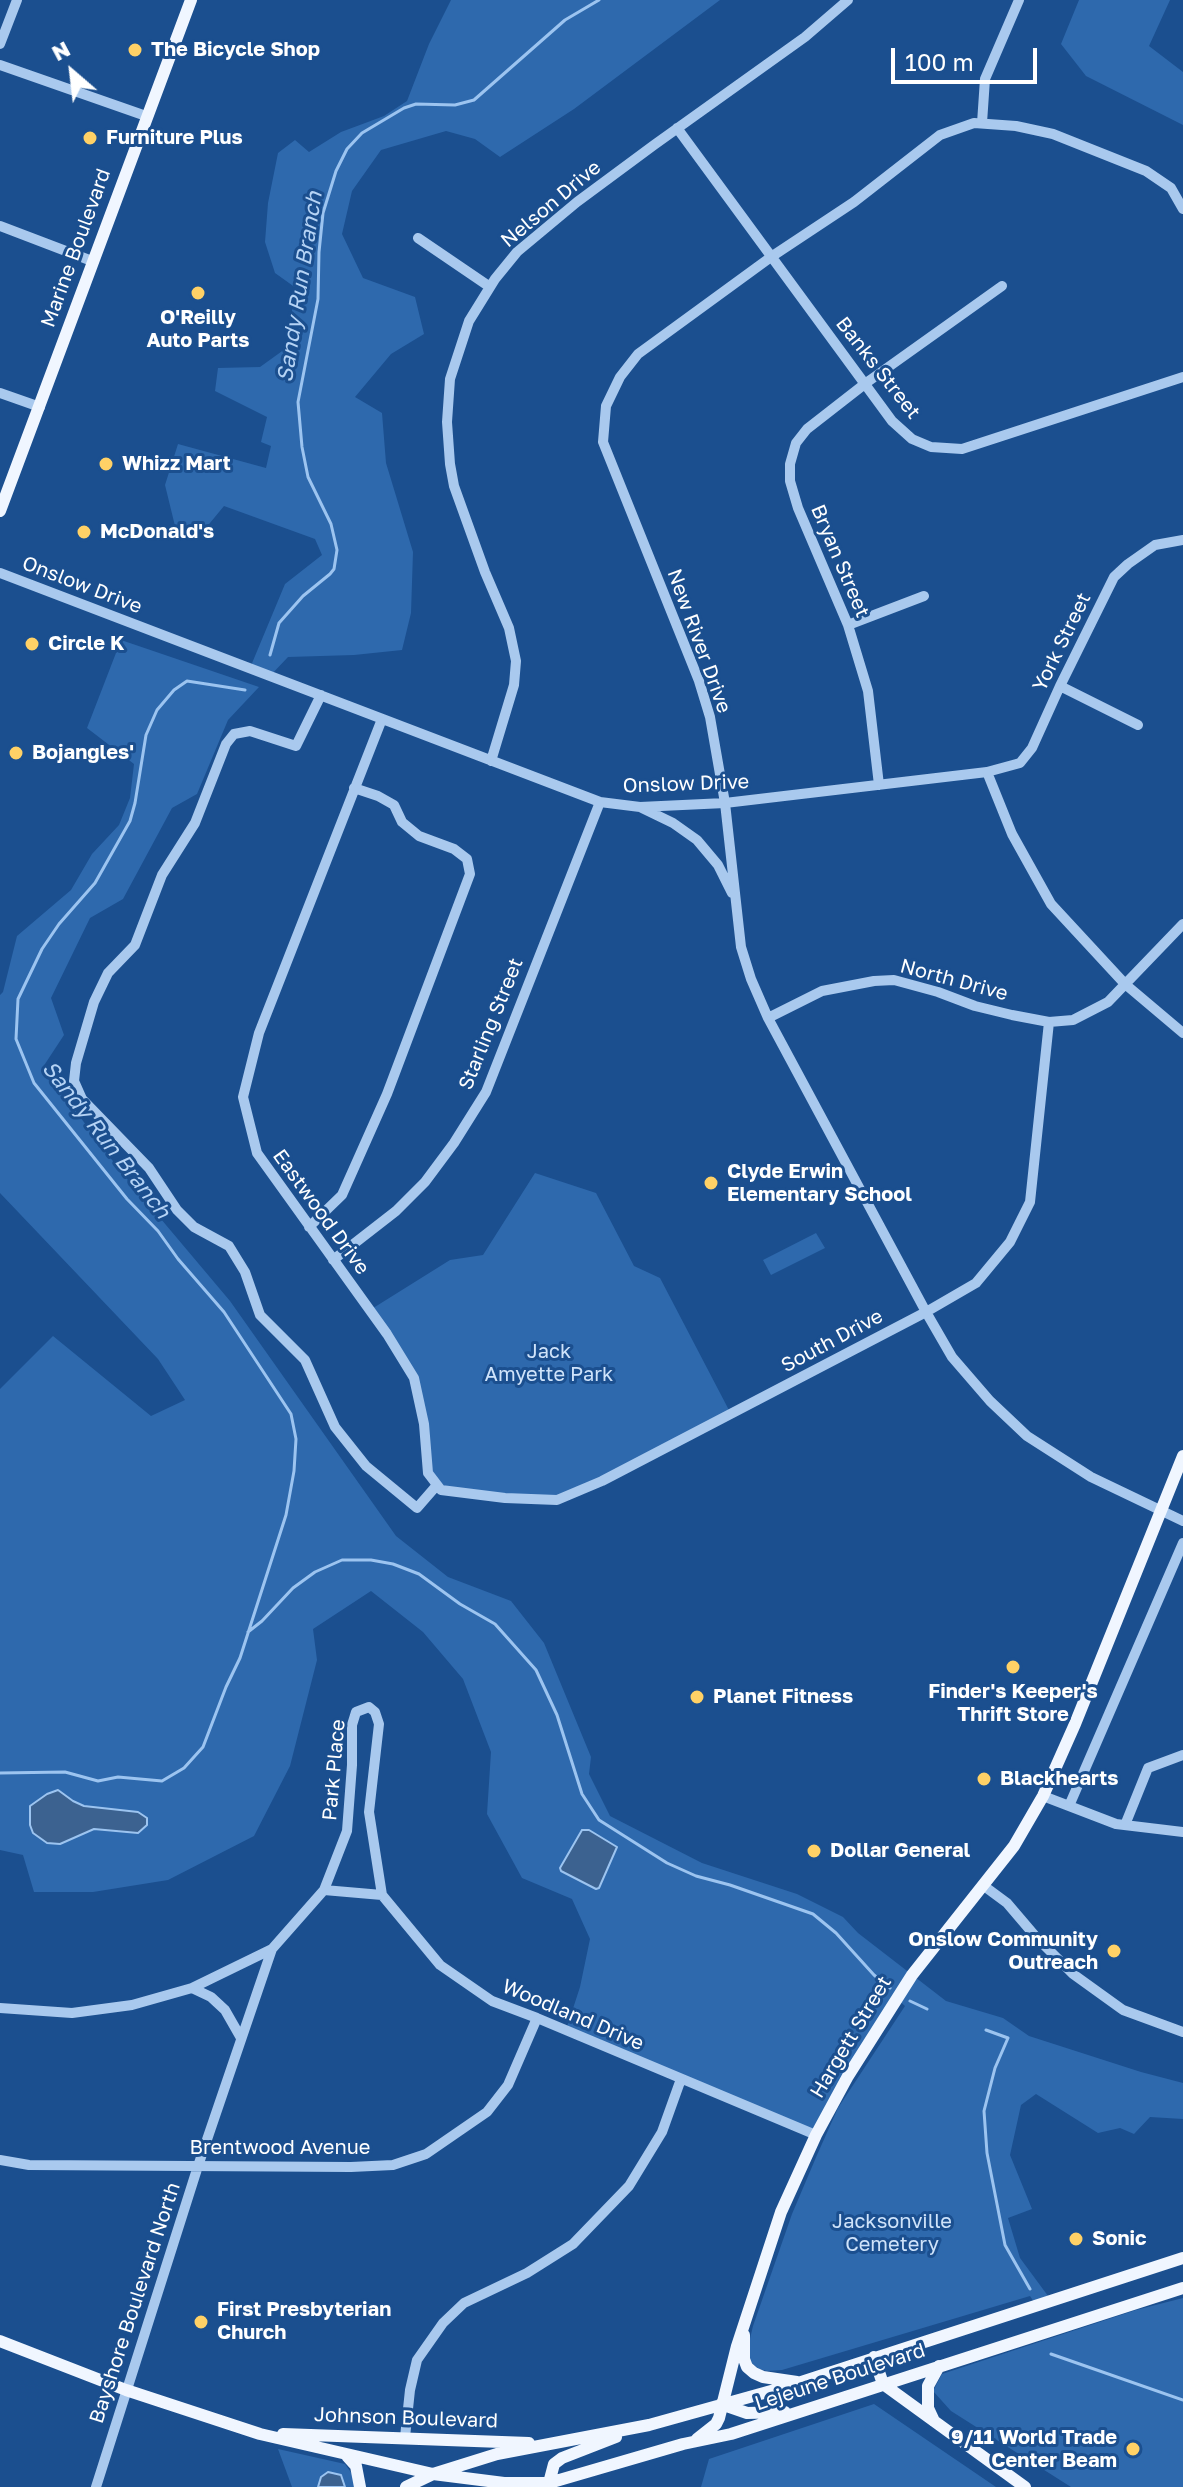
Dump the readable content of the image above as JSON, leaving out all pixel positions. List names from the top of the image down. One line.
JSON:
{"streets":{"main road":["Marine Boulevard","Hargett Street","Lejeune Boulevard","Johnson Boulevard"],"street":["Nelson Drive","Banks Street","Bryan Street","Onslow Drive","New River Drive","York Street","North Drive","Starling Street","Eastwood Drive","South Drive","Park Place","Woodland Drive","Brentwood Avenue","Bayshore Boulevard North"]},"crossings":[["Nelson Drive","Banks Street"],["Nelson Drive","Onslow Drive"],["Banks Street","Bryan Street"],["Banks Street","New River Drive"],["Bryan Street","Onslow Drive"],["Onslow Drive","New River Drive"],["Onslow Drive","York Street"],["Onslow Drive","Starling Street"],["Onslow Drive","Eastwood Drive"],["New River Drive","North Drive"],["New River Drive","South Drive"],["New River Drive","Hargett Street"],["North Drive","South Drive"],["Starling Street","Eastwood Drive"],["Eastwood Drive","South Drive"],["Park Place","Woodland Drive"],["Woodland Drive","Hargett Street"],["Woodland Drive","Brentwood Avenue"],["Hargett Street","Lejeune Boulevard"],["Brentwood Avenue","Bayshore Boulevard North"],["Bayshore Boulevard North","Johnson Boulevard"],["Lejeune Boulevard","Johnson Boulevard"]],"water":["Sandy Run Branch"],"parks":["Jack Amyette Park","Jacksonville Cemetery"],"places":["The Bicycle Shop","Furniture Plus","O'Reilly Auto Parts","Whizz Mart","McDonald's","Circle K","Bojangles'","Clyde Erwin Elementary School","Finder's Keeper's Thrift Store","Planet Fitness","Blackhearts","Dollar General","Onslow Community Outreach","Sonic","First Presbyterian Church","9/11 World Trade Center Beam"],"scale_bar":"100 m","north":"top left"}
